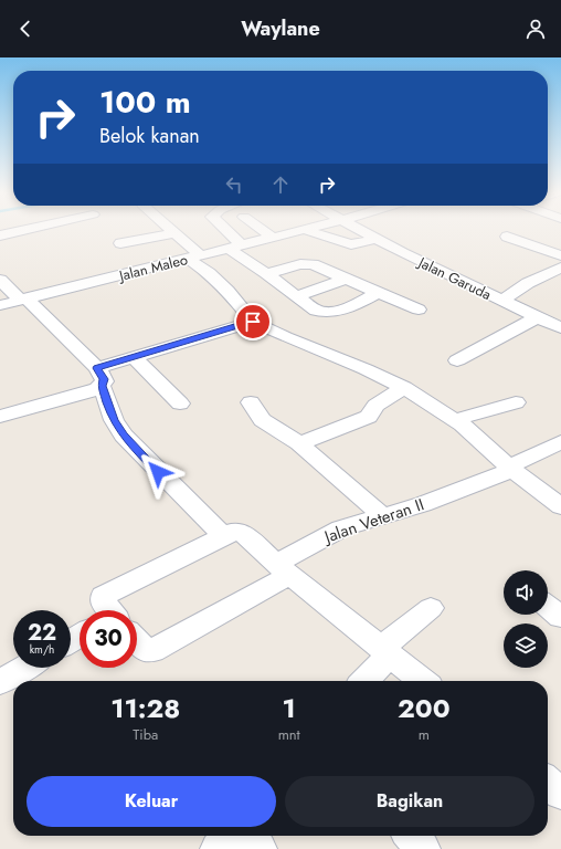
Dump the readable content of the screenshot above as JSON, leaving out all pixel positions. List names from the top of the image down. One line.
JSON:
{"streets":{"street":["Jalan Maleo","Jalan Garuda","Jalan Veteran II"]},"page":{"header":"Waylane","turn":["100 m","Belok kanan"],"speed":"22 km/h","limit":"30","eta":["11:28","Tiba","1","mnt","200","m"],"buttons":["Keluar","Bagikan"]}}
